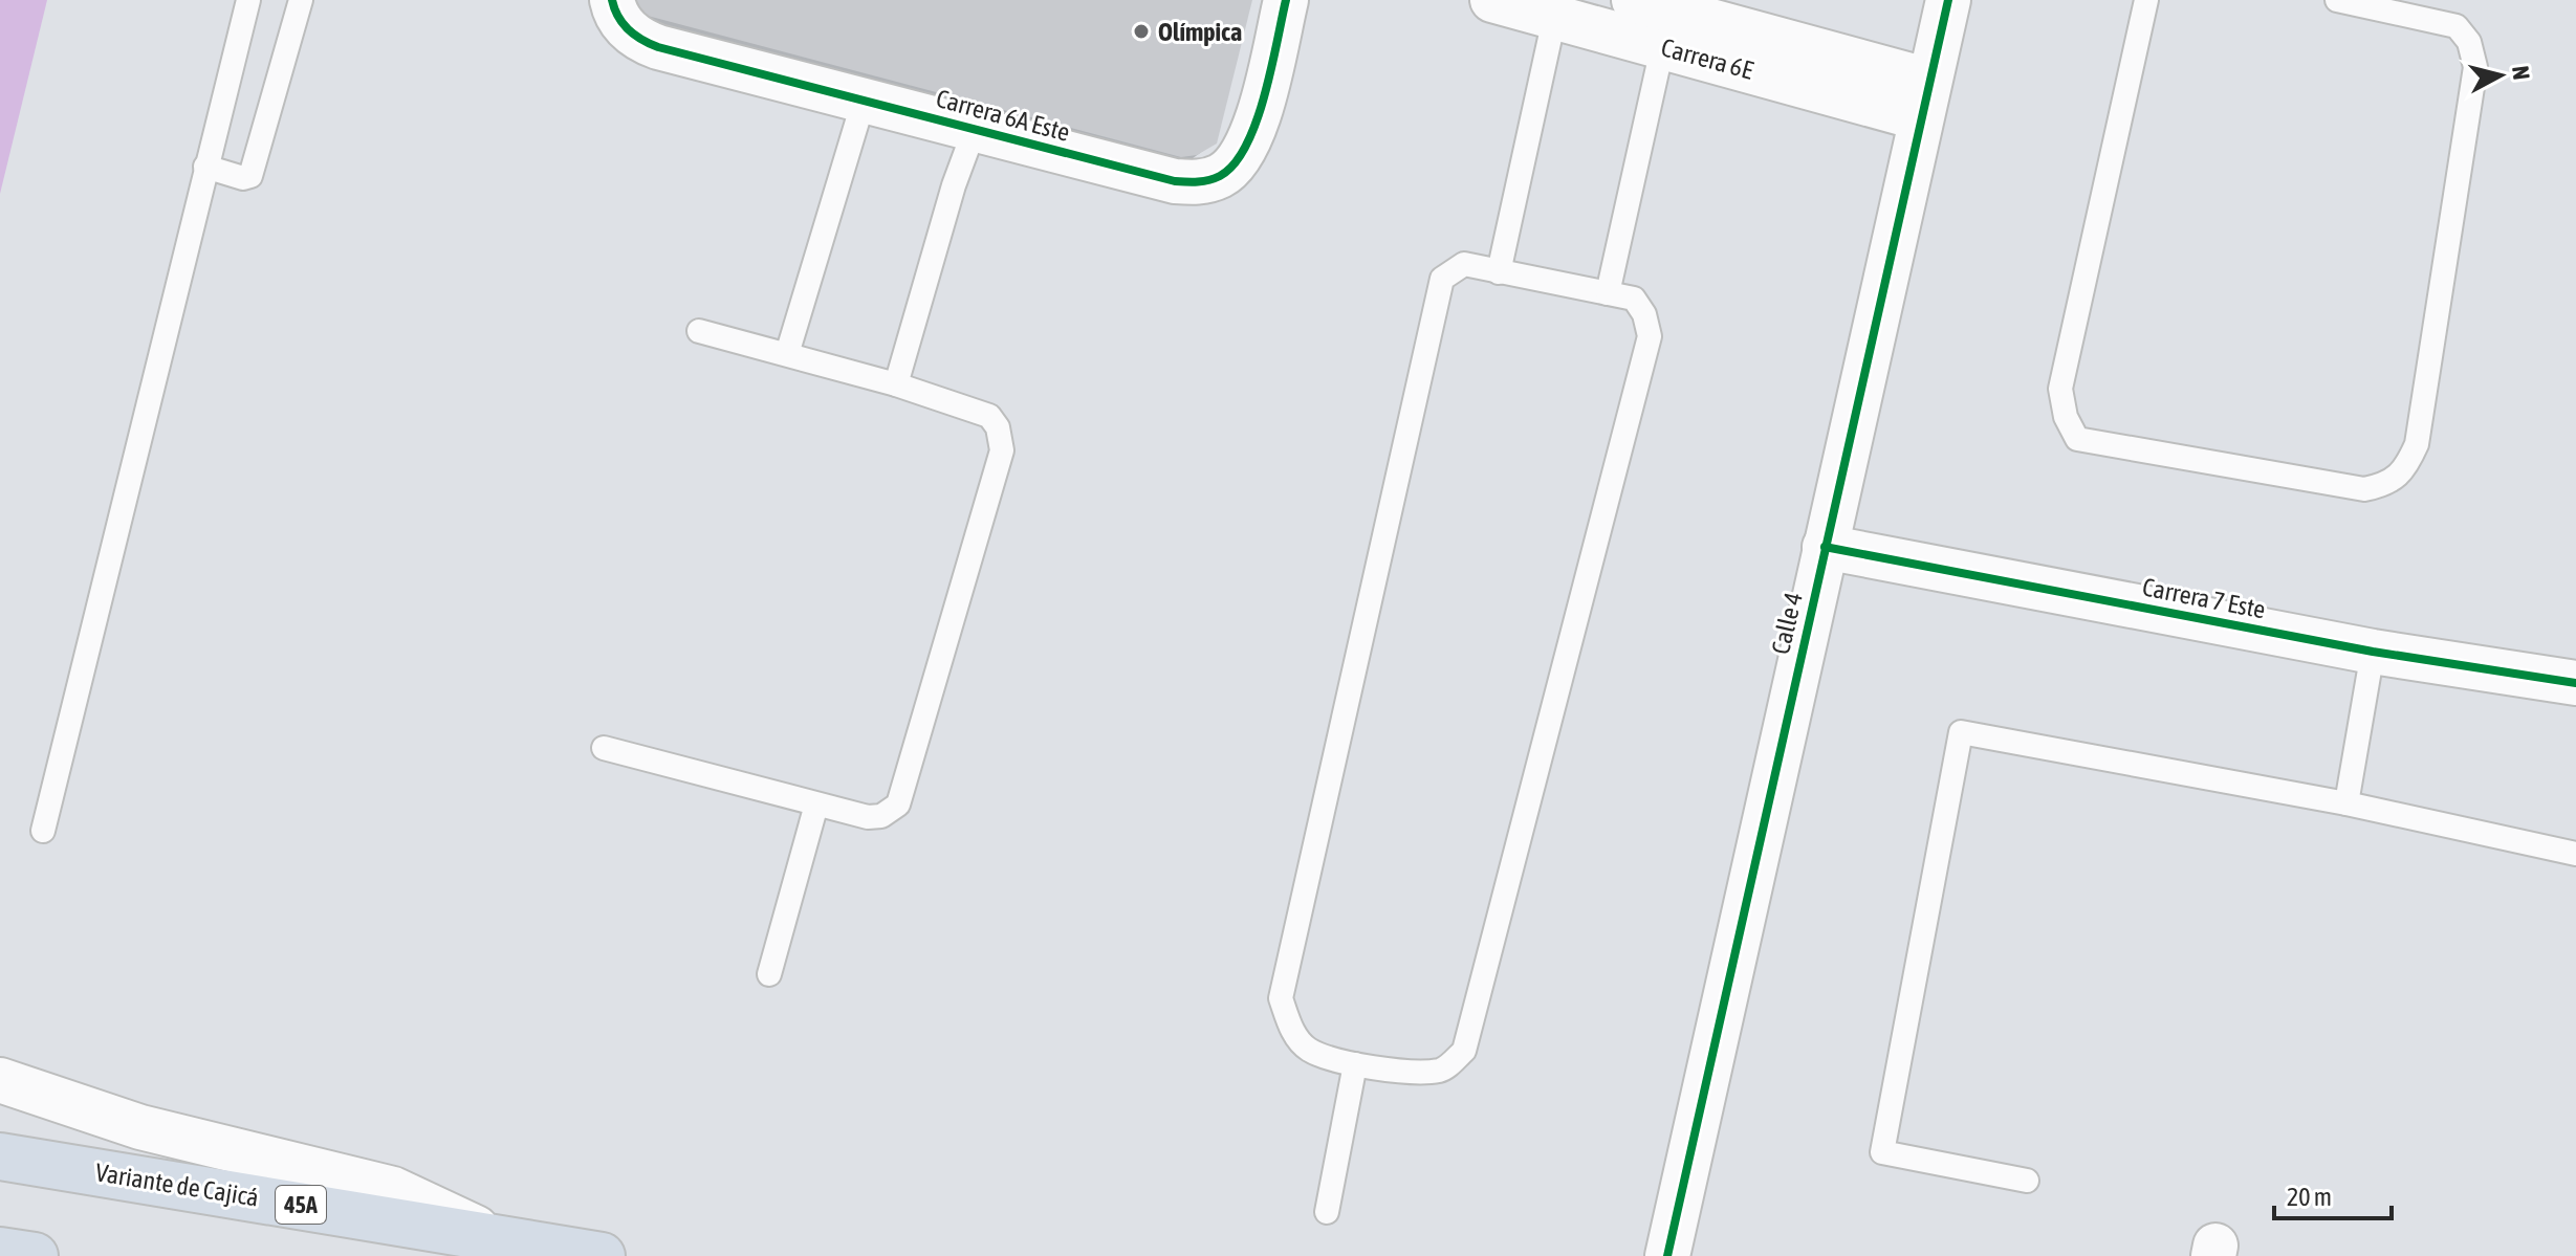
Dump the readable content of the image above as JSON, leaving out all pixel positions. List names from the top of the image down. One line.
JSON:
{"streets":{"highway":["Variante de Cajicá","45A"],"street":["Carrera 6E","Carrera 6A Este","Carrera 7 Este","Calle 4"]},"crossings":[["Carrera 6E","Calle 4"],["Carrera 7 Este","Calle 4"]],"places":["Olímpica"],"scale_bar":"20 m","north":"right"}
